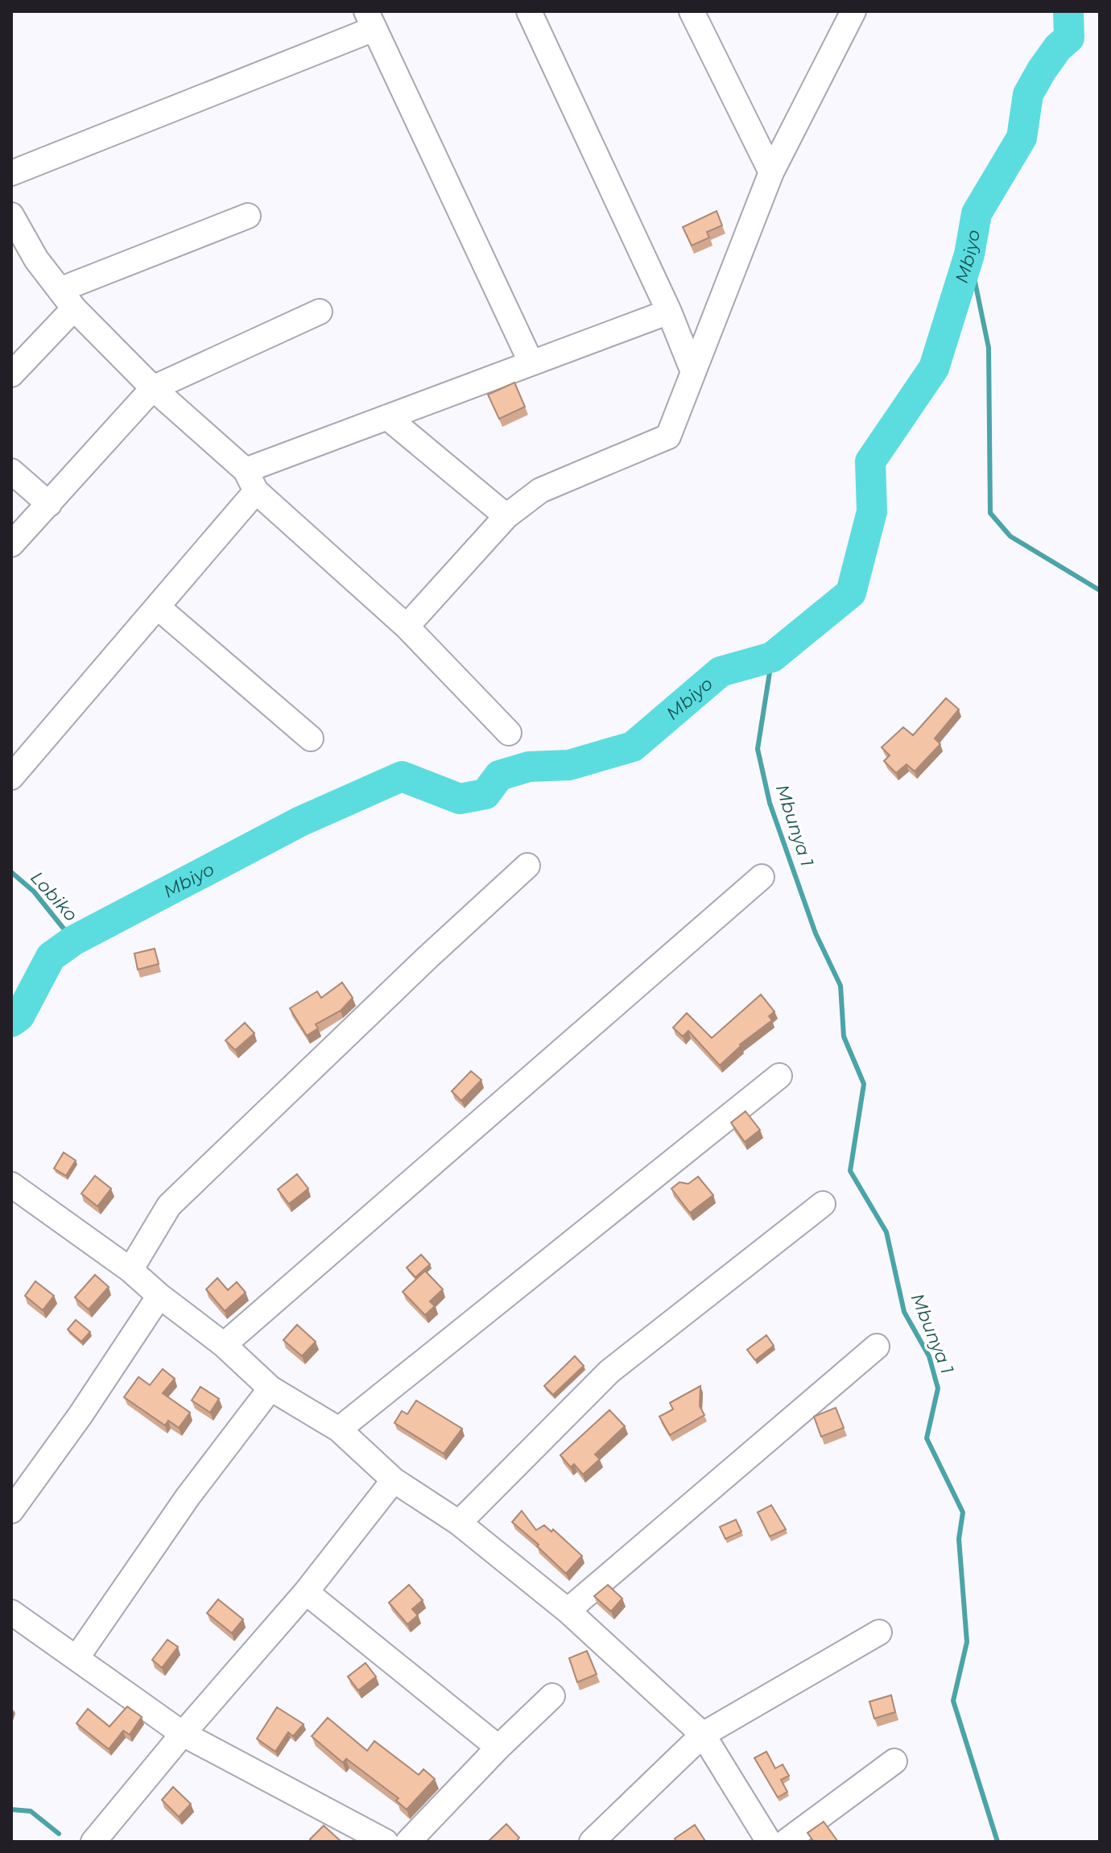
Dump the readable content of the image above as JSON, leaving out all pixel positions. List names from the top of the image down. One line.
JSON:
{"water":["Mbiyo","Mbunya 1","Lobiko"]}
